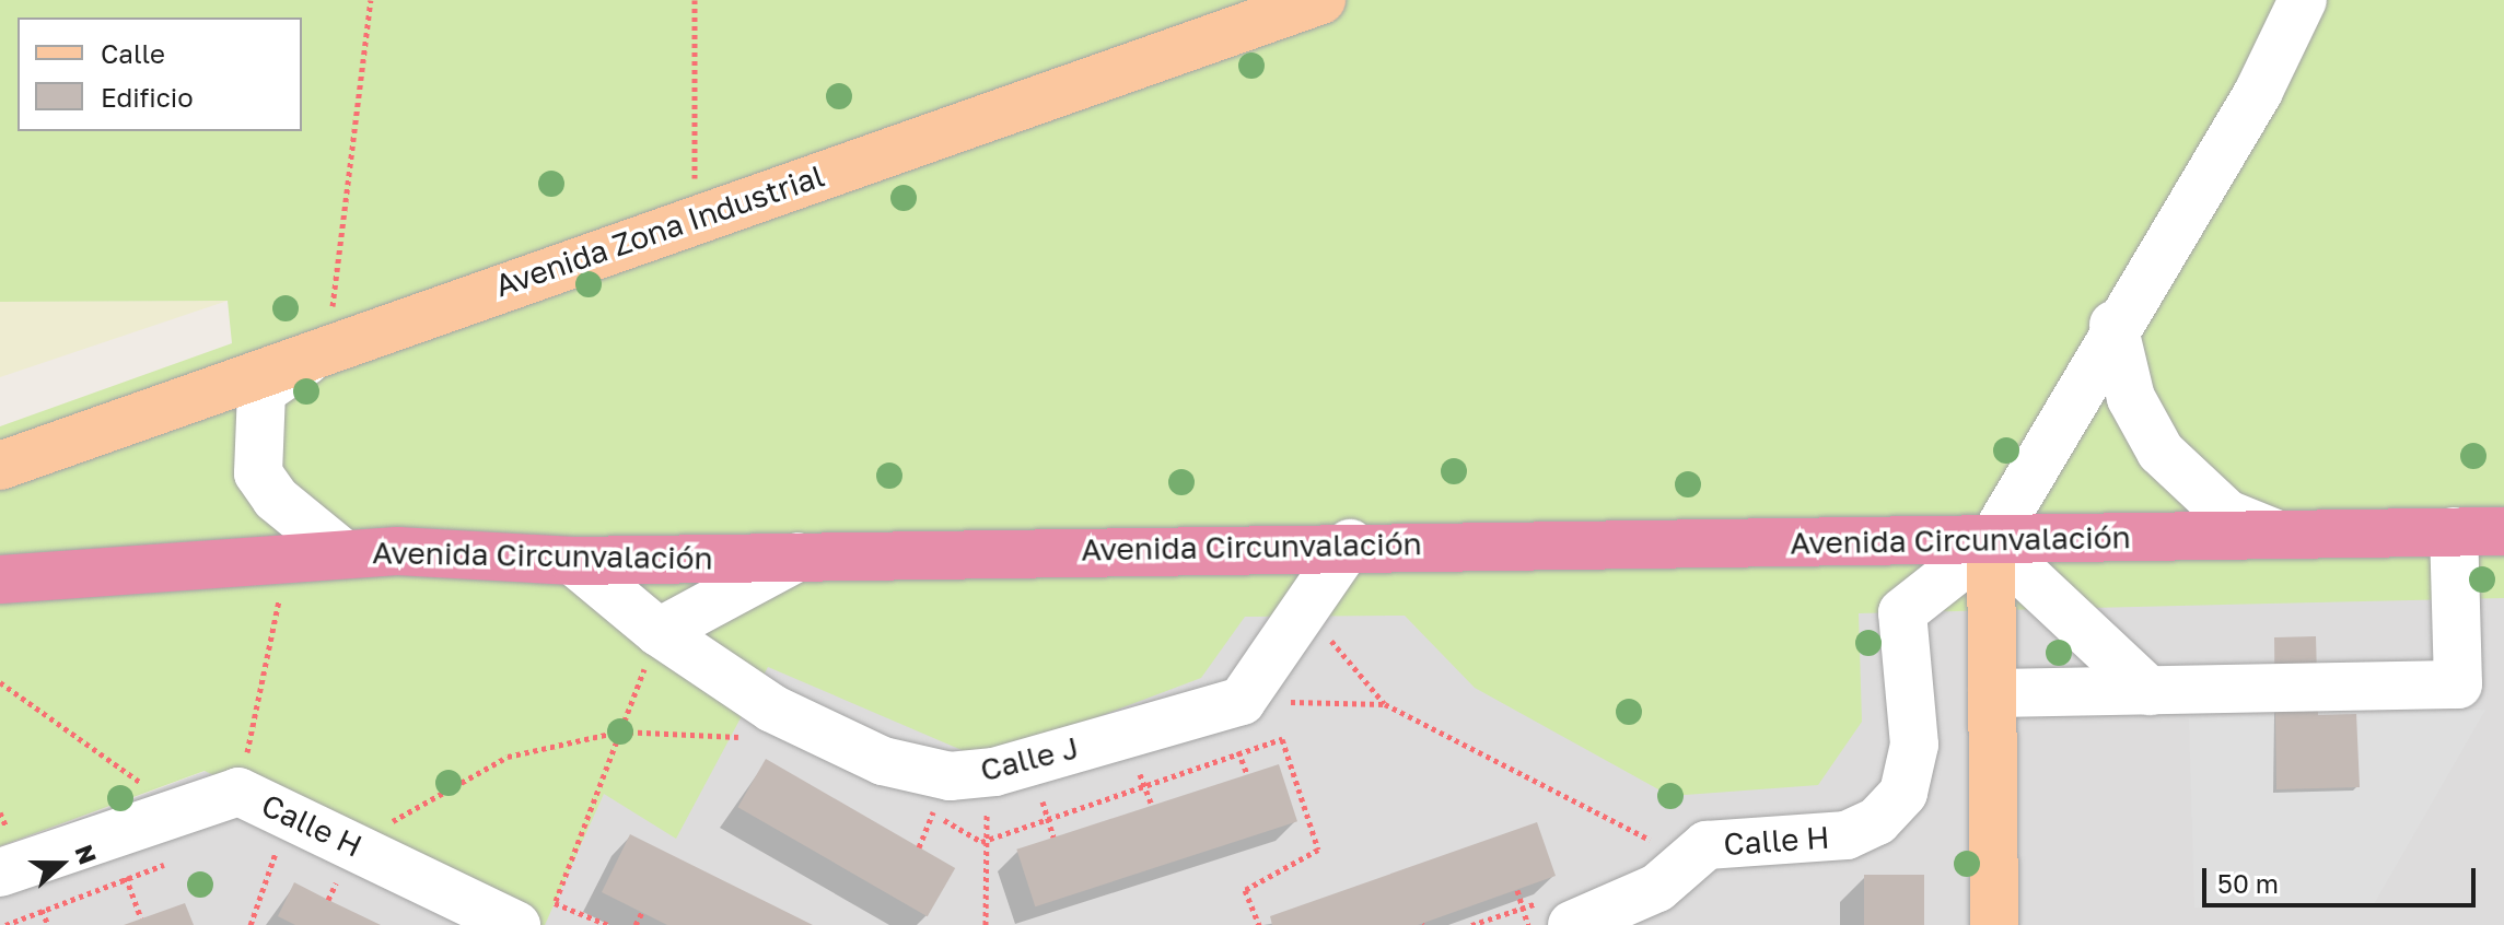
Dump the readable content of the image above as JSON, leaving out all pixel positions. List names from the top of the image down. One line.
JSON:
{"streets":{"highway":["Avenida Circunvalación"],"main road":["Avenida Zona Industrial"],"street":["Calle J","Calle H"]},"crossings":[["Avenida Circunvalación","Calle J"],["Avenida Circunvalación","Calle H"]],"legend":["Calle","Edificio"],"scale_bar":"50 m","north":"right"}
